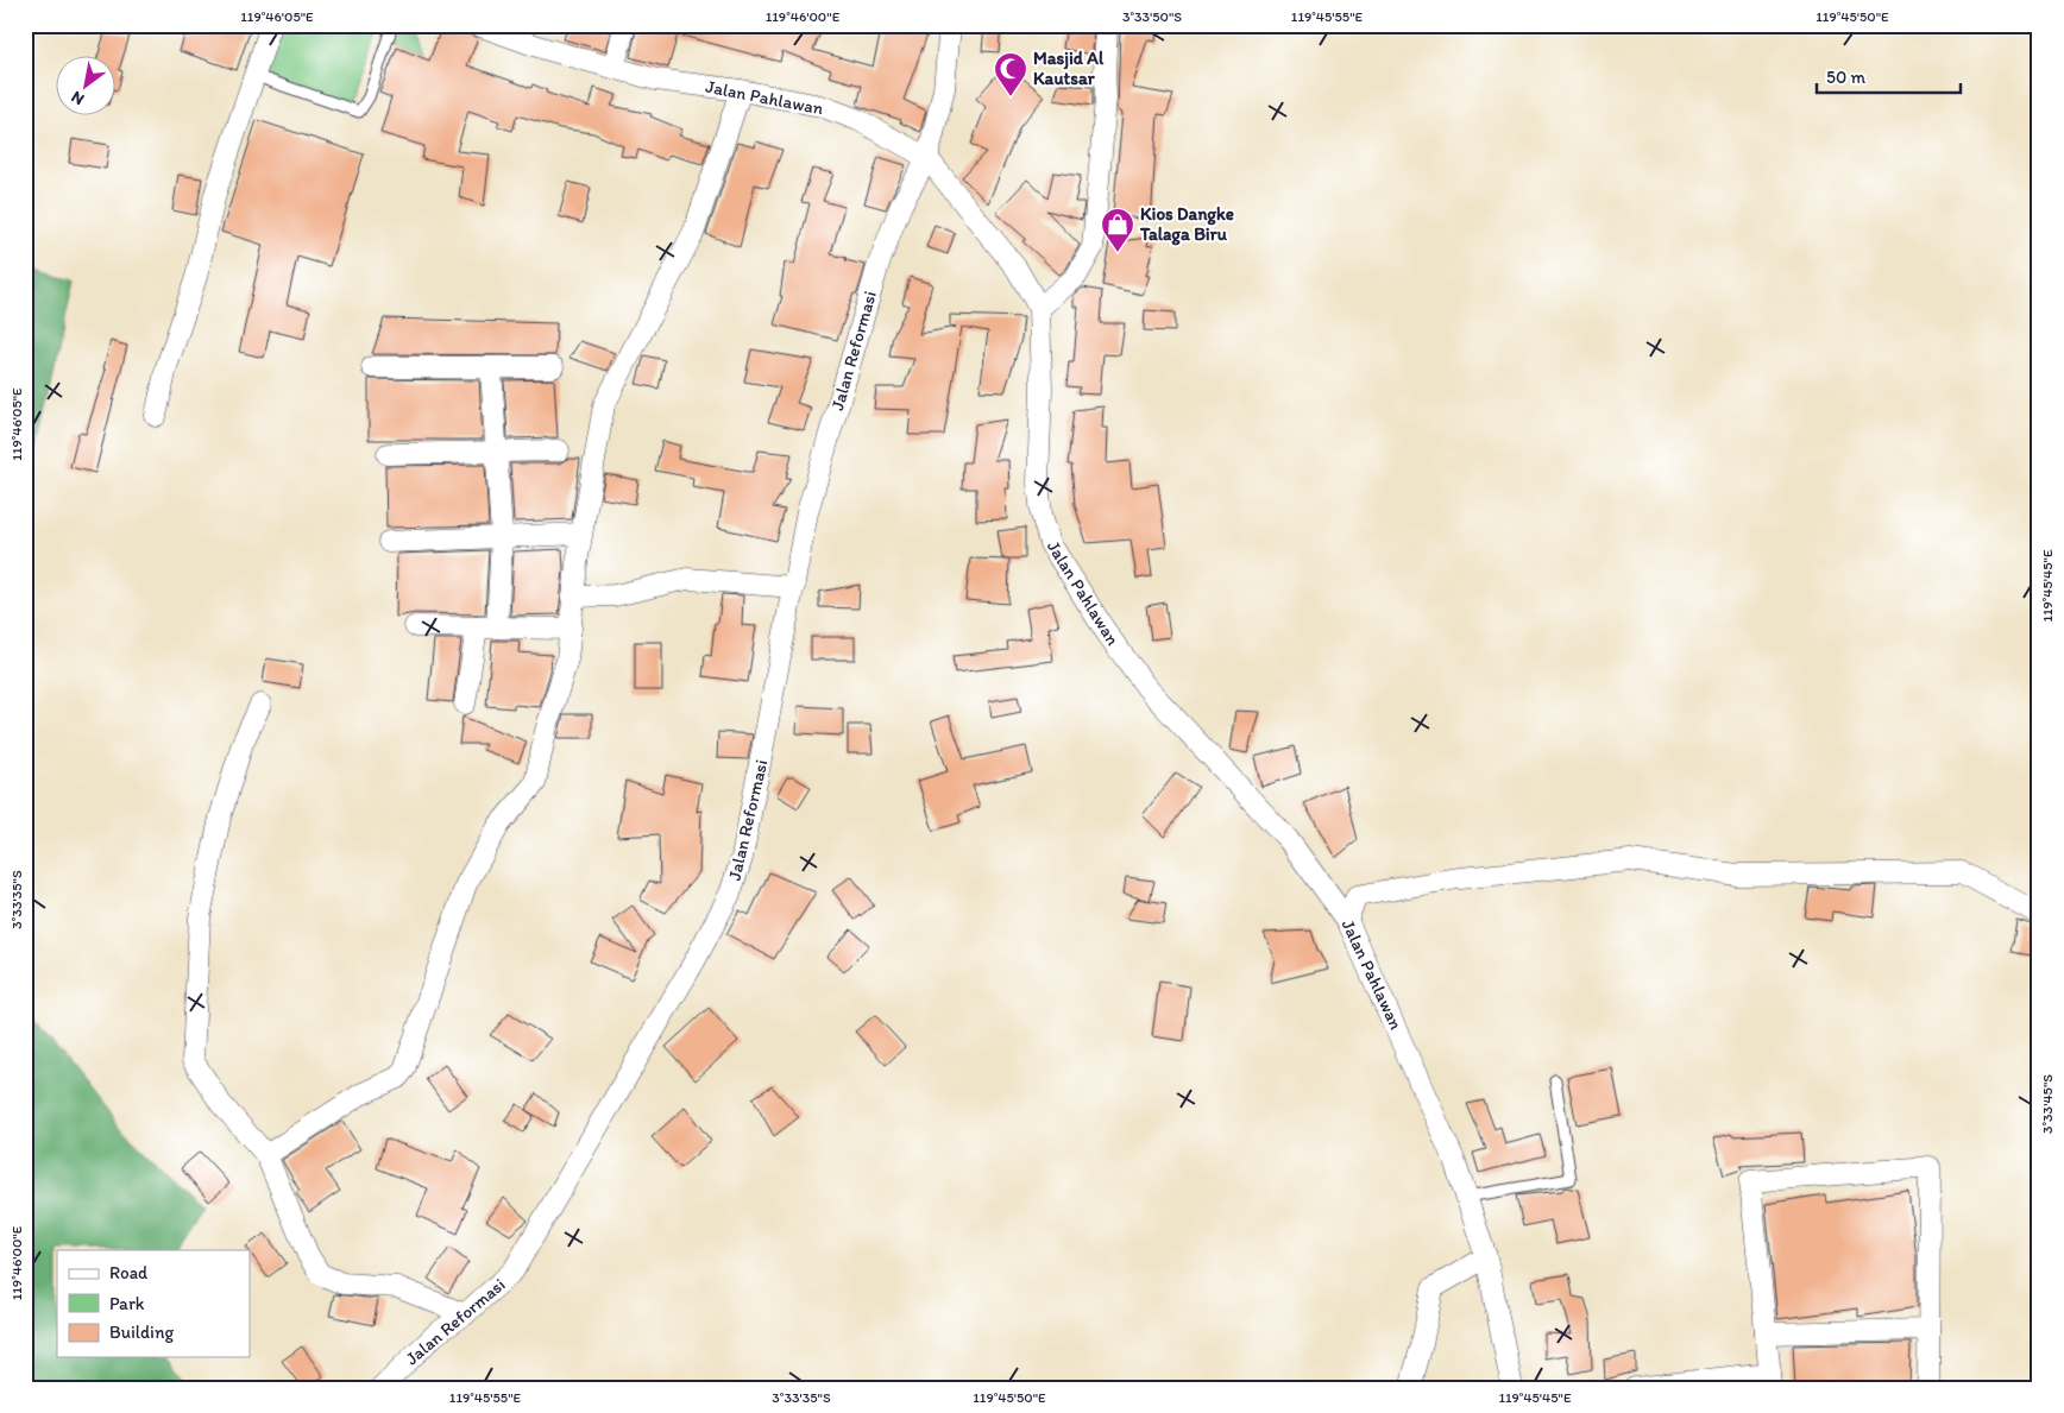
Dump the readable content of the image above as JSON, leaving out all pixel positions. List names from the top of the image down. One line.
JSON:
{"streets":{"street":["Jalan Pahlawan","Jalan Reformasi"]},"crossings":[["Jalan Pahlawan","Jalan Reformasi"]],"places":{"mosque":["Masjid Al Kautsar"],"shop":["Kios Dangke Talaga Biru"]},"legend":["Road","Park","Building"],"scale_bar":"50 m","north":"bottom left","coordinates":["119°46'05\"E","119°46'00\"E","3°33'50\"S","119°45'55\"E","119°45'50\"E","119°45'45\"E","3°33'35\"S","3°33'45\"S"]}
